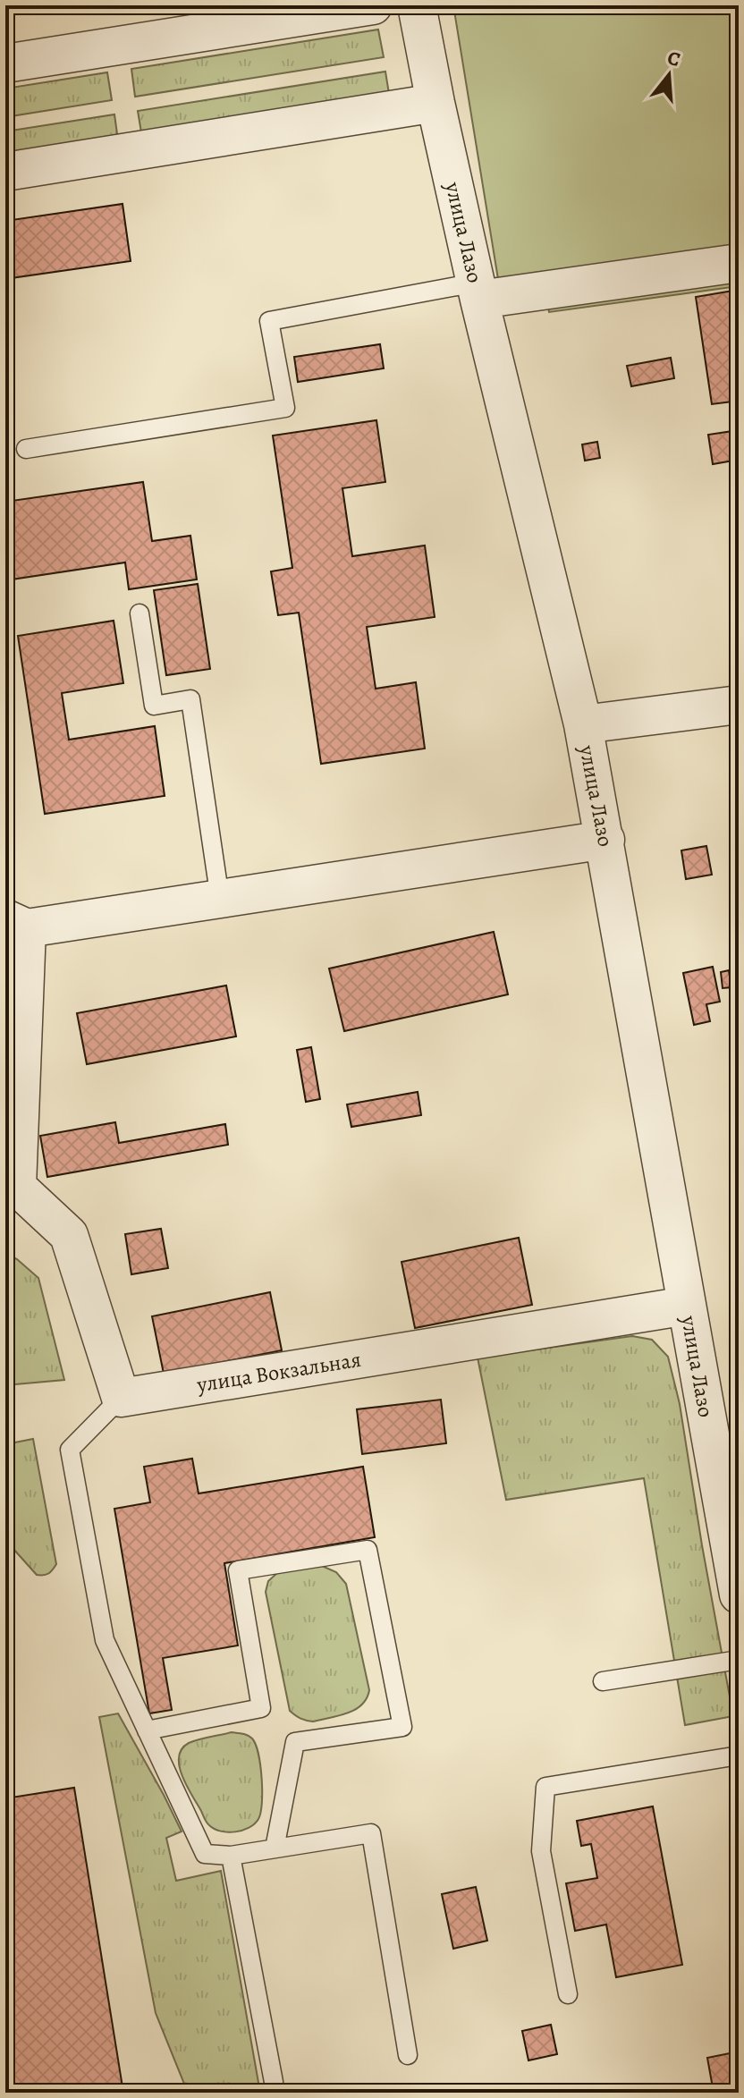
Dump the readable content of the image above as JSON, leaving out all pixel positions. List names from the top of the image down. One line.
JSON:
{"streets":{"street":["улица Лазо","улица Вокзальная"]},"crossings":[["улица Лазо","улица Вокзальная"]],"north":"top"}
